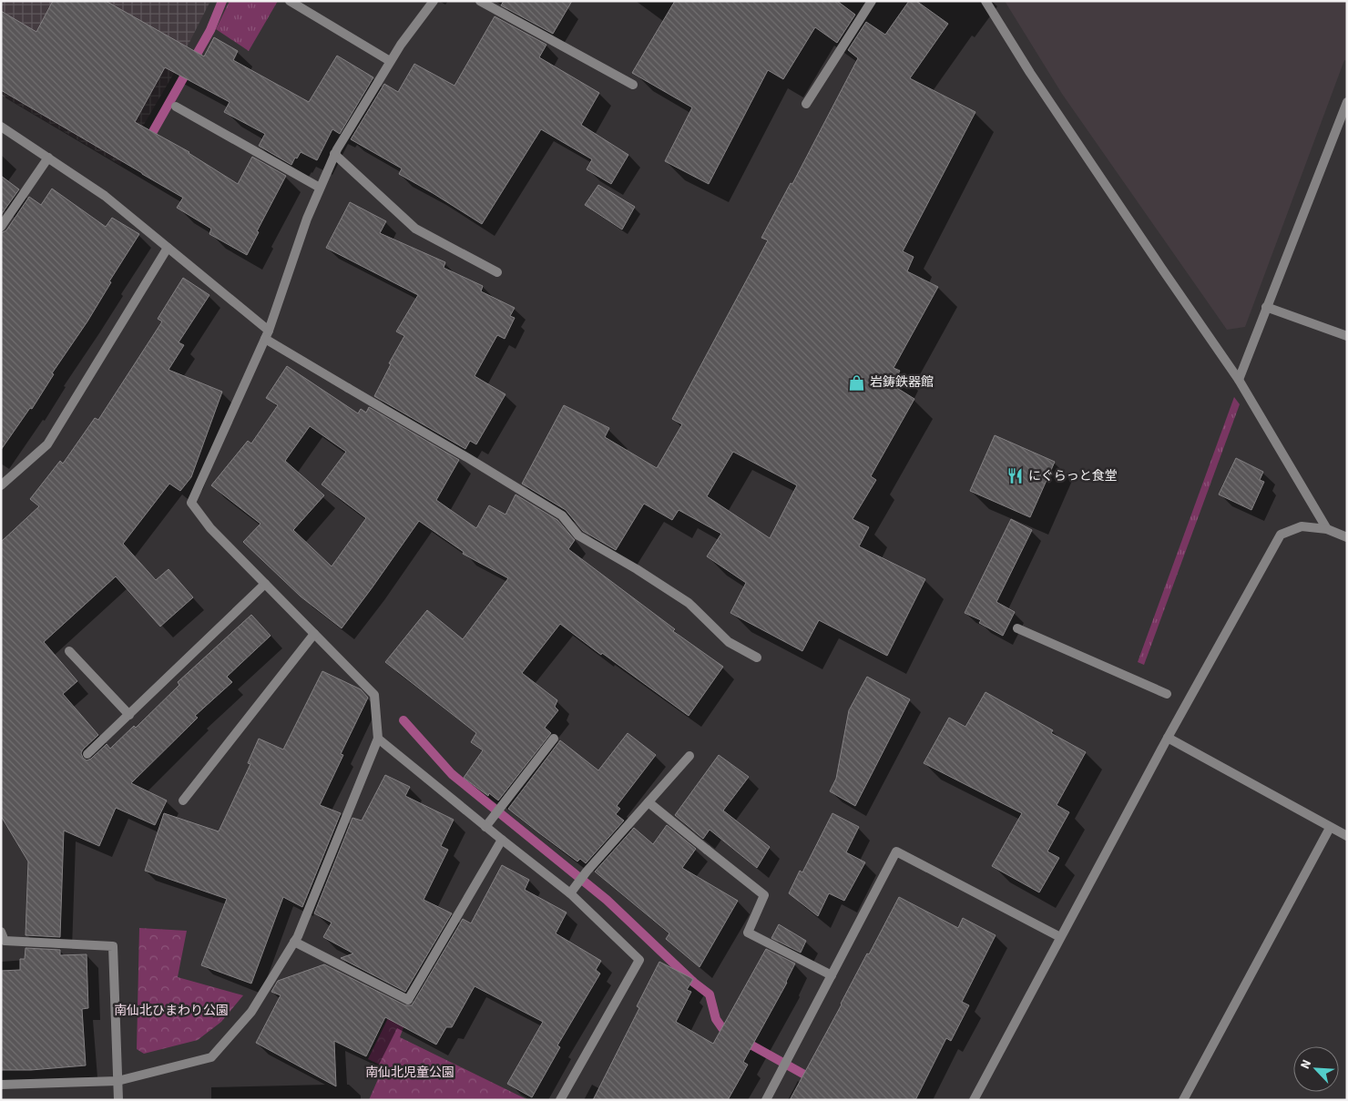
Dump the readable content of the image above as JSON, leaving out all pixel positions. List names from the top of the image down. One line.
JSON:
{"parks":["南仙北ひまわり公園","南仙北児童公園"],"places":{"shop":["岩鋳鉄器館"],"restaurant":["にぐらっと食堂"]},"north":"top left"}
